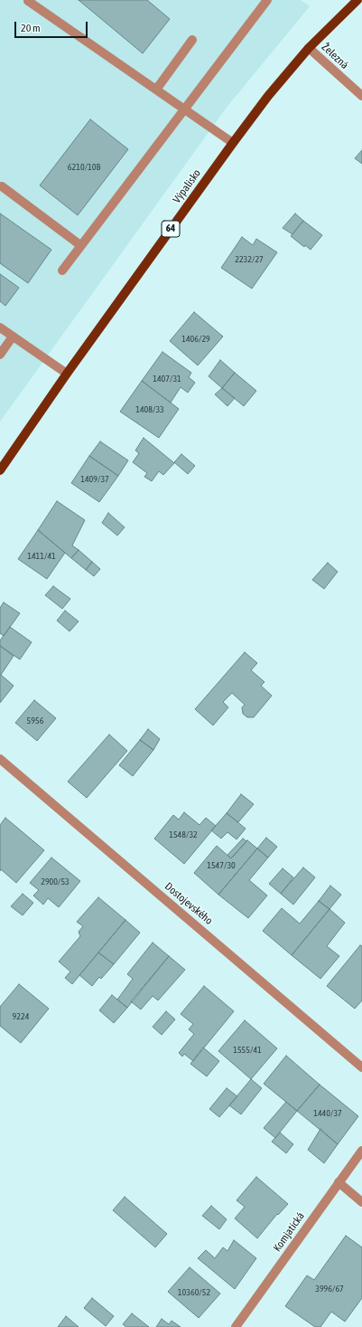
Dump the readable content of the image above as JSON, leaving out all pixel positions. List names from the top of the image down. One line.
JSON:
{"streets":{"main road":["Výpalisko","64"],"street":["Železná","Dostojevského","Komjatická"]},"crossings":[["Železná","Výpalisko"]],"house_numbers":["6210/10B","2232/27","1406/29","1407/31","1408/33","1409/37","1411/41","5956","1548/32","1547/30","2900/53","9224","1555/41","1440/37","3996/67","10360/52"],"scale_bar":"20 m"}
